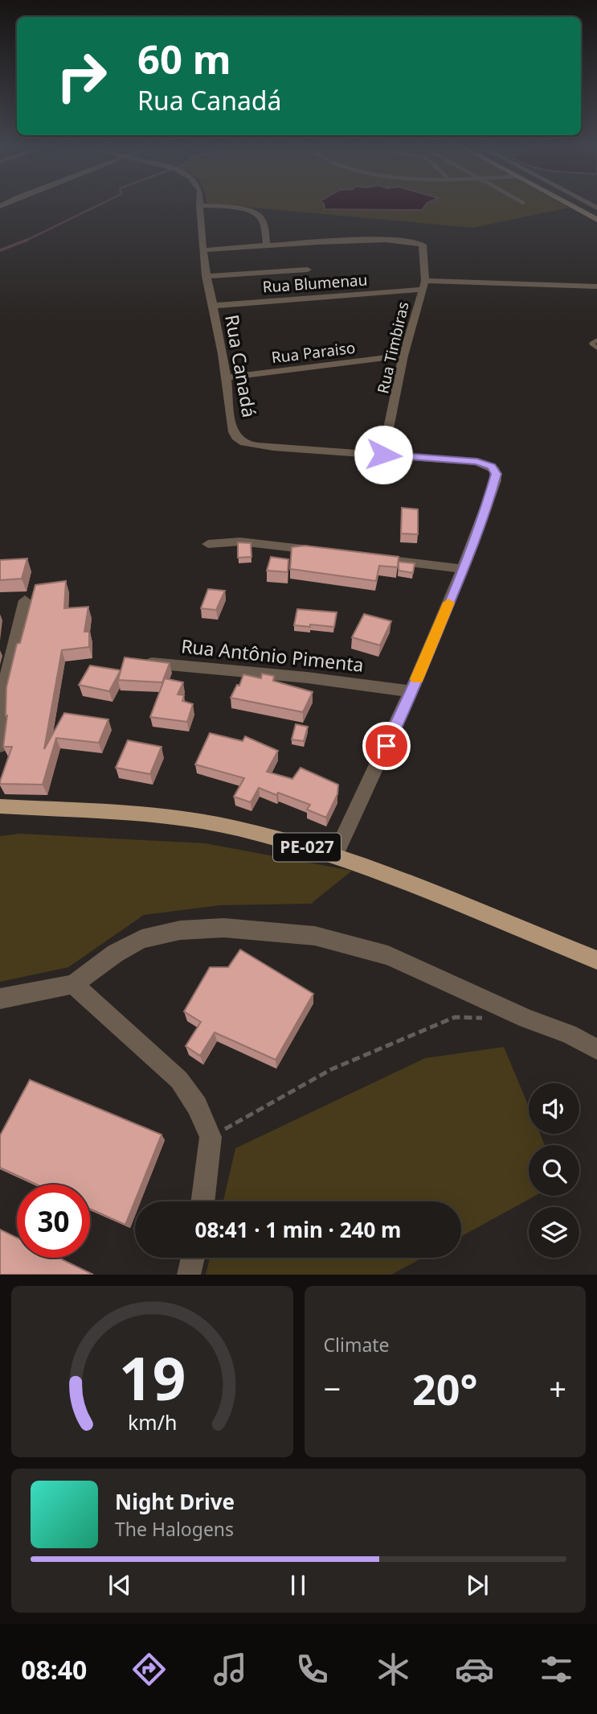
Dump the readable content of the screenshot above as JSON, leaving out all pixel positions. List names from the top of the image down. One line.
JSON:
{"streets":{"main road":["PE-027"],"street":["Rua Blumenau","Rua Timbiras","Rua Paraiso","Rua Canadá","Rua Antônio Pimenta"]},"crossings":[["Rua Blumenau","Rua Timbiras"],["Rua Blumenau","Rua Canadá"],["Rua Timbiras","Rua Paraiso"],["Rua Timbiras","Rua Canadá"],["Rua Paraiso","Rua Canadá"],["Rua Canadá","Rua Antônio Pimenta"],["Rua Canadá","PE-027"]],"page":{"turn":["60 m","Rua Canadá"],"limit":"30","trip":"08:41 · 1 min · 240 m","tile":"Climate","heat":["−","20°","+"],"song":["Night Drive","The Halogens"],"tabs":"08:40","gauge":["19","km/h"]}}
